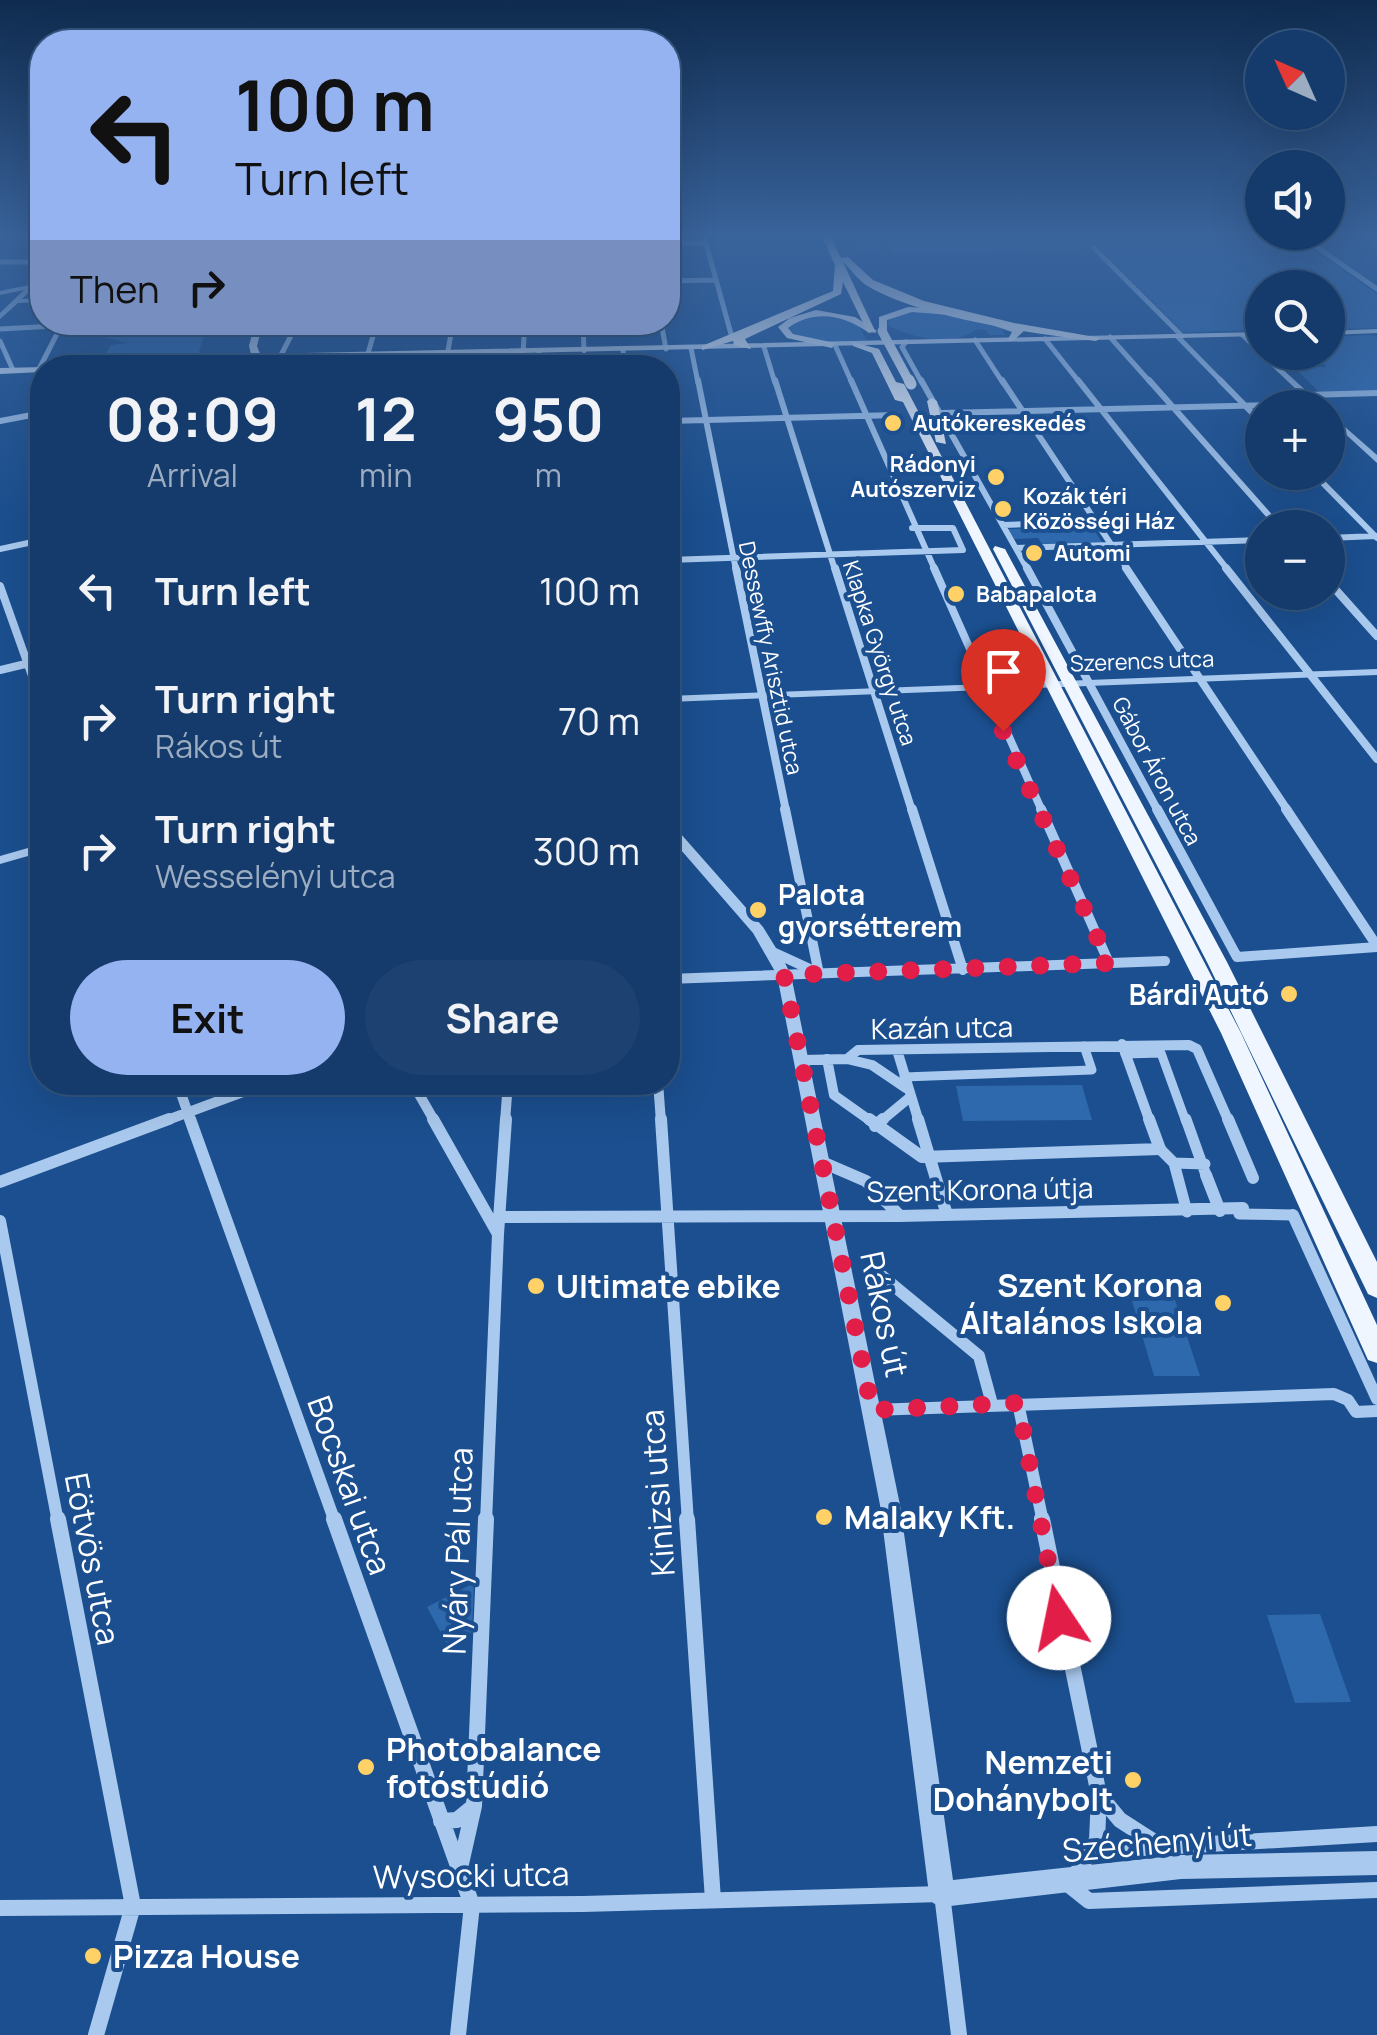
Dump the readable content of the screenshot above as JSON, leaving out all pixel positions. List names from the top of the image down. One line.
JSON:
{"streets":{"street":["Klapka György utca","Dessewffy Arisztid utca","Szerencs utca","Gábor Áron utca","Kazán utca","Szent Korona útja","Rákos út","Bocskai utca","Kinizsi utca","Nyáry Pál utca","Eötvös utca","Széchenyi út","Wysocki utca"]},"crossings":[["Klapka György utca","Szerencs utca"],["Dessewffy Arisztid utca","Szerencs utca"],["Szerencs utca","Gábor Áron utca"],["Kazán utca","Rákos út"],["Szent Korona útja","Rákos út"],["Szent Korona útja","Kinizsi utca"],["Szent Korona útja","Nyáry Pál utca"],["Rákos út","Széchenyi út"],["Rákos út","Wysocki utca"],["Bocskai utca","Nyáry Pál utca"],["Bocskai utca","Wysocki utca"],["Kinizsi utca","Wysocki utca"],["Eötvös utca","Wysocki utca"],["Széchenyi út","Wysocki utca"]],"places":["Autókereskedés","Rádonyi Autószerviz","Kozák téri Közösségi Ház","Automi","Babapalota","Palota gyorsétterem","Bárdi Autó","Ultimate ebike","Szent Korona Általános Iskola","Malaky Kft.","Photobalance fotóstúdió","Nemzeti Dohánybolt","Pizza House"],"north":"top left","page":{"map_buttons":["+","−"],"turn":["100 m","Turn left"],"then":"Then","eta":["08:09","Arrival","12","min","950","m"],"list":[{"name":"Turn left","value":"100 m"},{"name":"Turn right","note":"Rákos út","value":"70 m"},{"name":"Turn right","note":"Wesselényi utca","value":"300 m"}],"buttons":["Exit","Share"]}}
